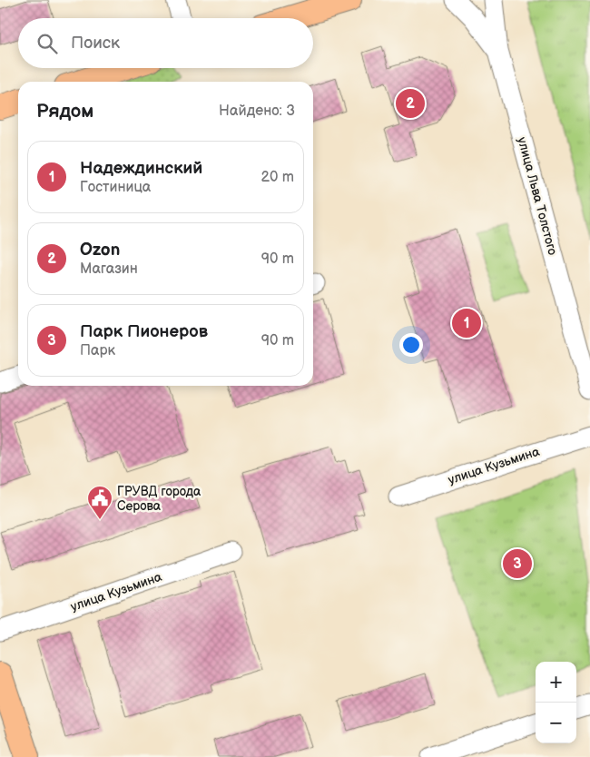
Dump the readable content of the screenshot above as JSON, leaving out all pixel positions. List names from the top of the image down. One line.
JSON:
{"streets":{"street":["улица Льва Толстого","улица Кузьмина"]},"places":{"public building":["ГРУВД города Серова"]},"page":{"search":"Поиск","heading":["Рядом","Найдено: 3"],"pins":["2","1","3"],"list":[{"mark":"1","name":"Надеждинский","note":"Гостиница","value":"20 m"},{"mark":"2","name":"Ozon","note":"Магазин","value":"90 m"},{"mark":"3","name":"Парк Пионеров","note":"Парк","value":"90 m"}],"map_buttons":["+","−"]}}
